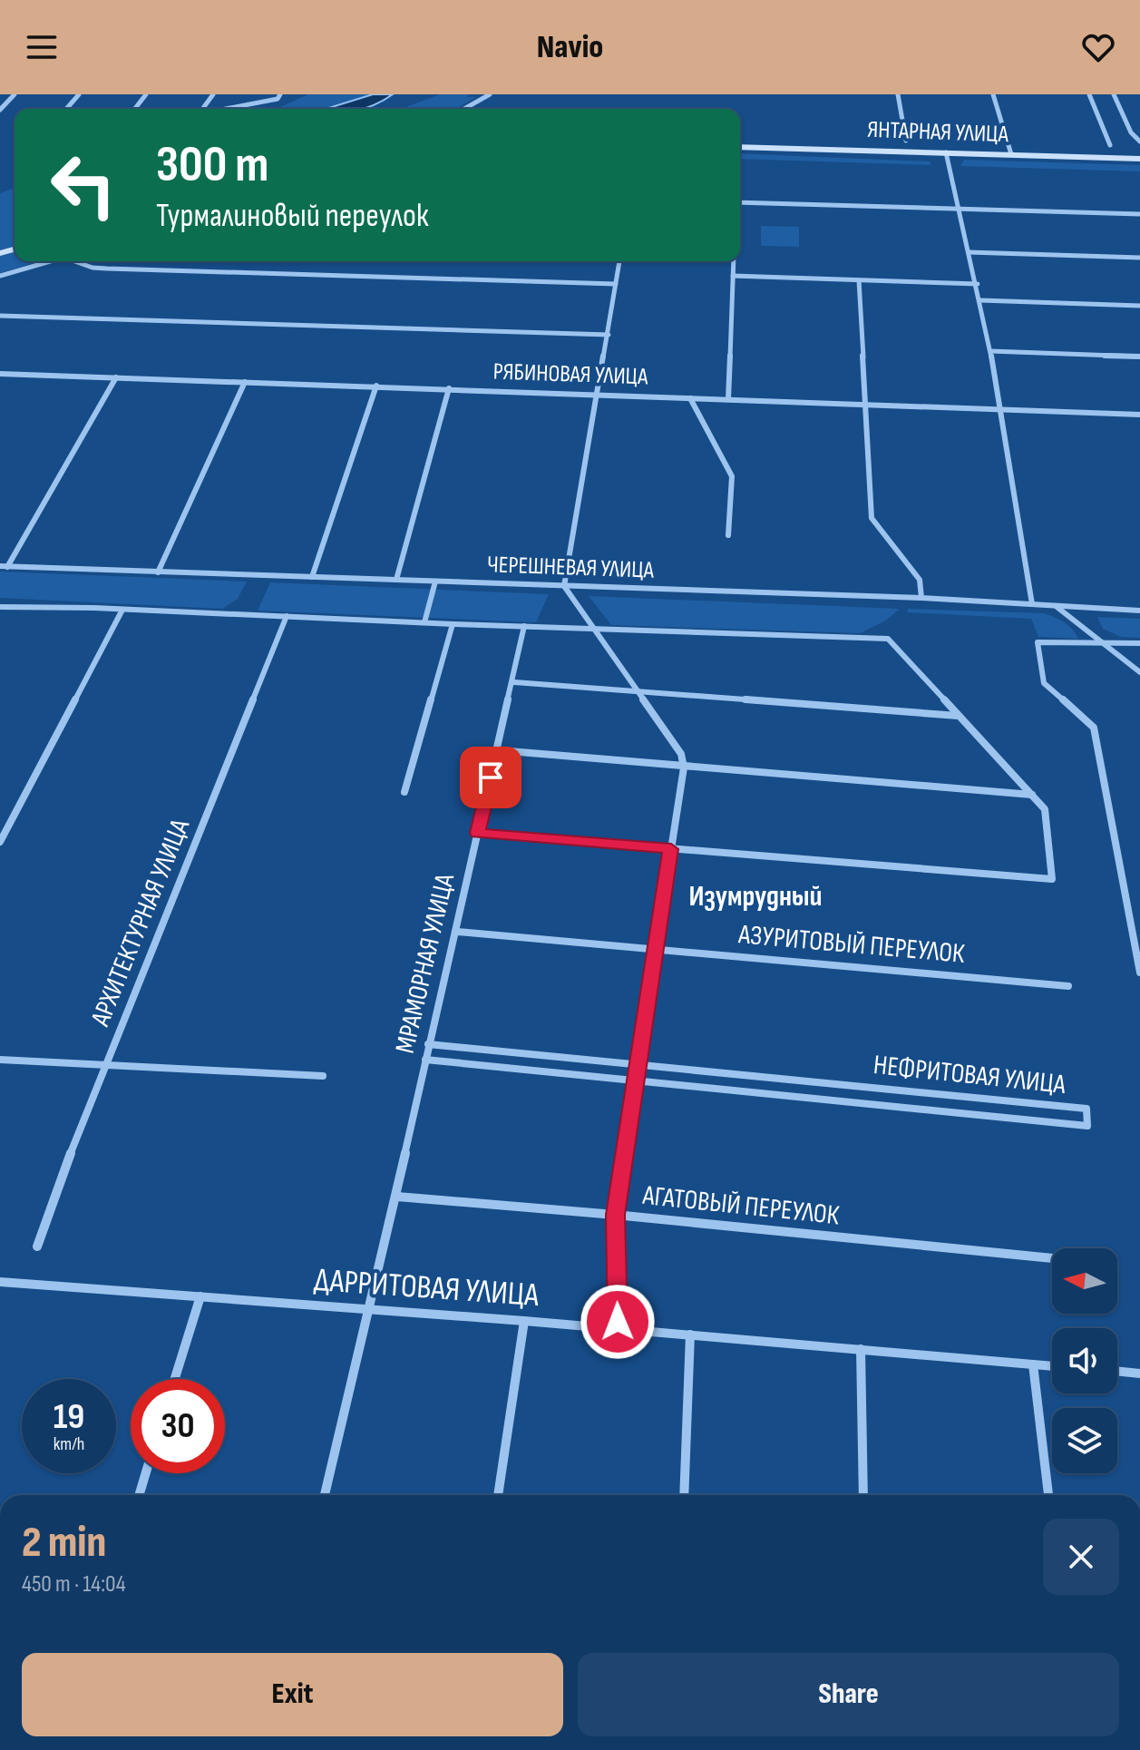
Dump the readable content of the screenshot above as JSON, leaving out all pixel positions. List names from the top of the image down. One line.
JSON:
{"streets":{"street":["ЯНТАРНАЯ УЛИЦА","РЯБИНОВАЯ УЛИЦА","ЧЕРЕШНЕВАЯ УЛИЦА","АРХИТЕКТУРНАЯ УЛИЦА","АЗУРИТОВЫЙ ПЕРЕУЛОК","МРАМОРНАЯ УЛИЦА","НЕФРИТОВАЯ УЛИЦА","АГАТОВЫЙ ПЕРЕУЛОК","ДАРРИТОВАЯ УЛИЦА"]},"crossings":[["АЗУРИТОВЫЙ ПЕРЕУЛОК","МРАМОРНАЯ УЛИЦА"],["МРАМОРНАЯ УЛИЦА","НЕФРИТОВАЯ УЛИЦА"],["МРАМОРНАЯ УЛИЦА","АГАТОВЫЙ ПЕРЕУЛОК"],["МРАМОРНАЯ УЛИЦА","ДАРРИТОВАЯ УЛИЦА"]],"districts":["Изумрудный"],"north":"left","page":{"header":"Navio","turn":["300 m","Турмалиновый переулок"],"speed":"19 km/h","limit":"30","heading":["2 min","450 m · 14:04"],"buttons":["Exit","Share"]}}
